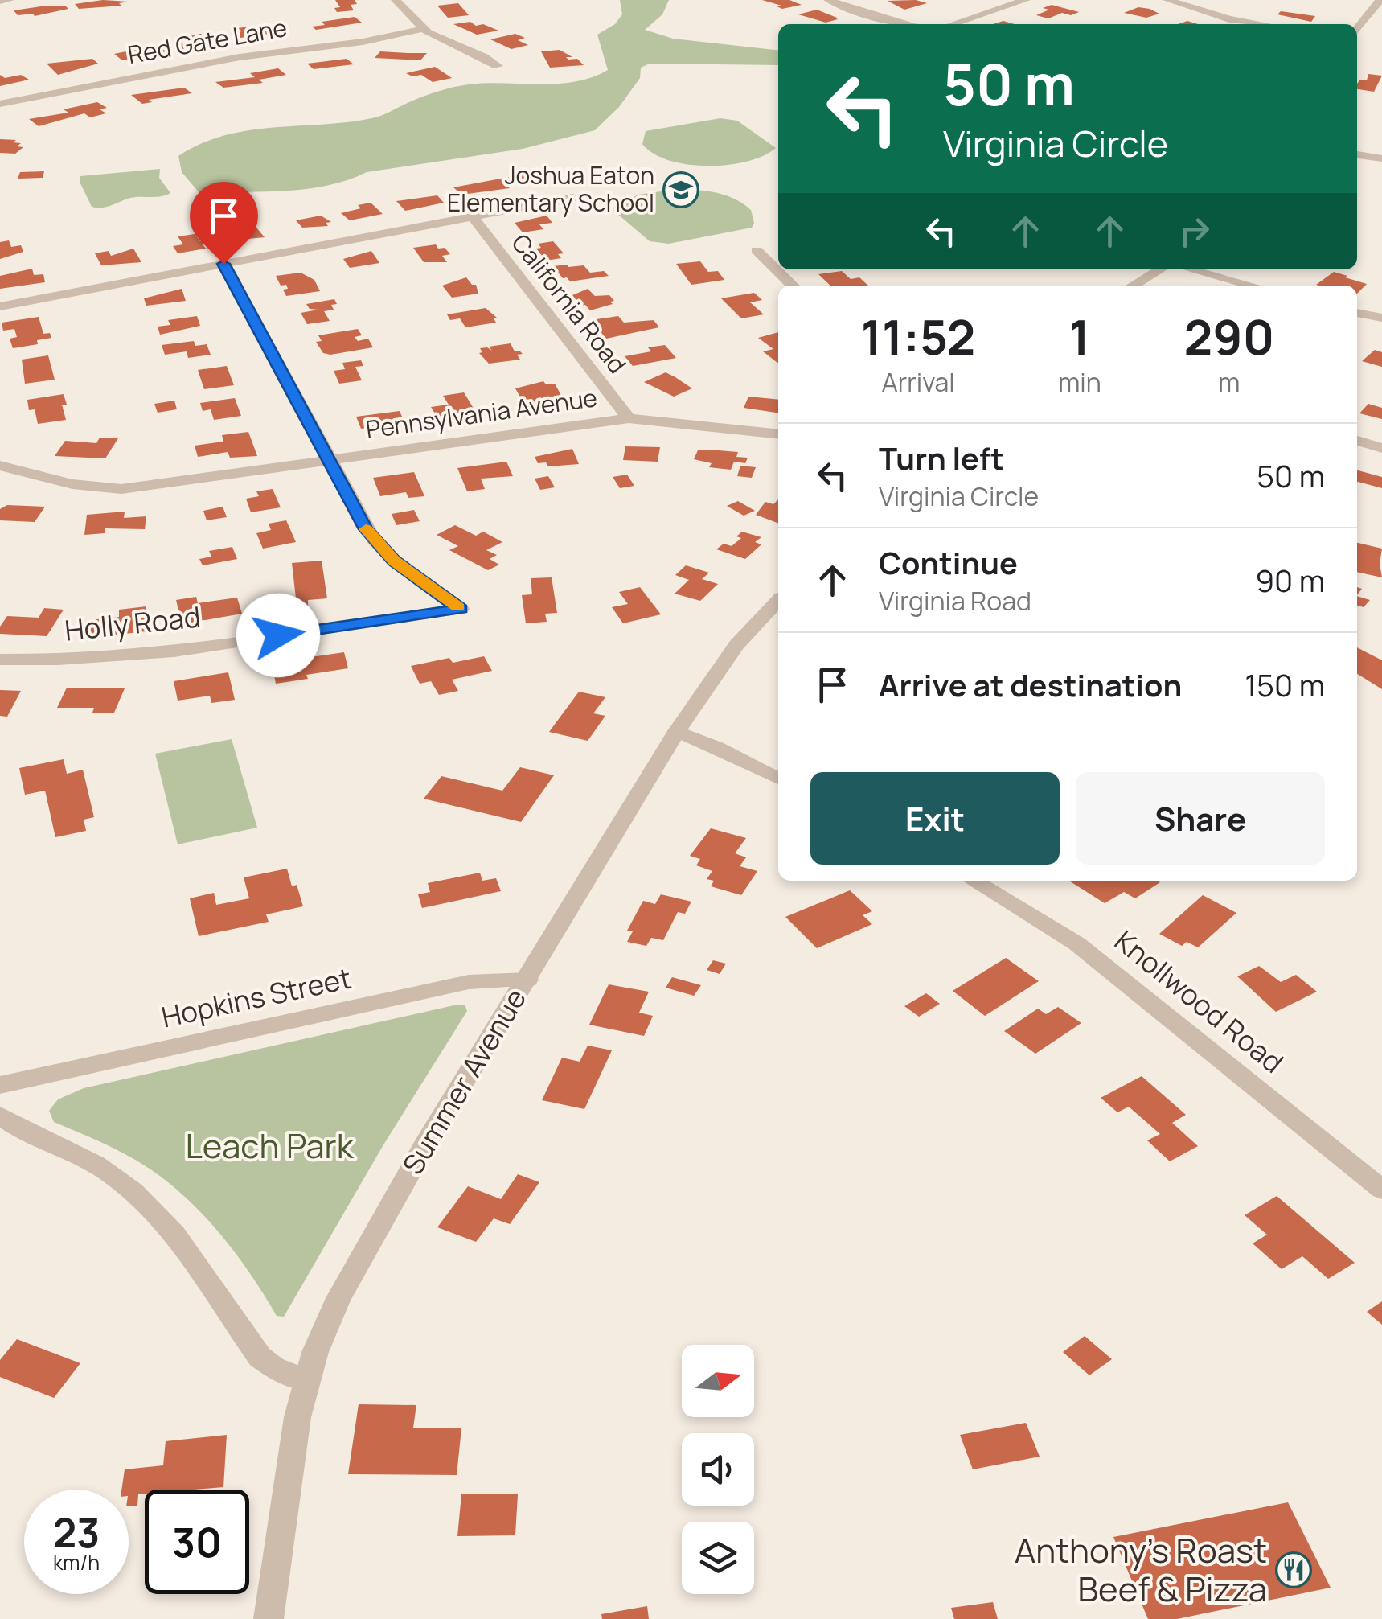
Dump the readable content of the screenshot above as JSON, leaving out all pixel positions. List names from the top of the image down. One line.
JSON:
{"streets":{"street":["Red Gate Lane","California Road","Pennsylvania Avenue","Holly Road","Hopkins Street","Knollwood Road","Summer Avenue"]},"crossings":[["California Road","Pennsylvania Avenue"],["Pennsylvania Avenue","Holly Road"],["Hopkins Street","Summer Avenue"]],"parks":["Leach Park"],"places":{"school or university":["Joshua Eaton Elementary School"],"restaurant":["Anthony's Roast Beef & Pizza"]},"north":"right","page":{"turn":["50 m","Virginia Circle"],"eta":["11:52","Arrival","1","min","290","m"],"list":[{"name":"Turn left","note":"Virginia Circle","value":"50 m"},{"name":"Continue","note":"Virginia Road","value":"90 m"},{"name":"Arrive at destination","value":"150 m"}],"buttons":["Exit","Share"],"speed":"23 km/h","limit":"30"}}
